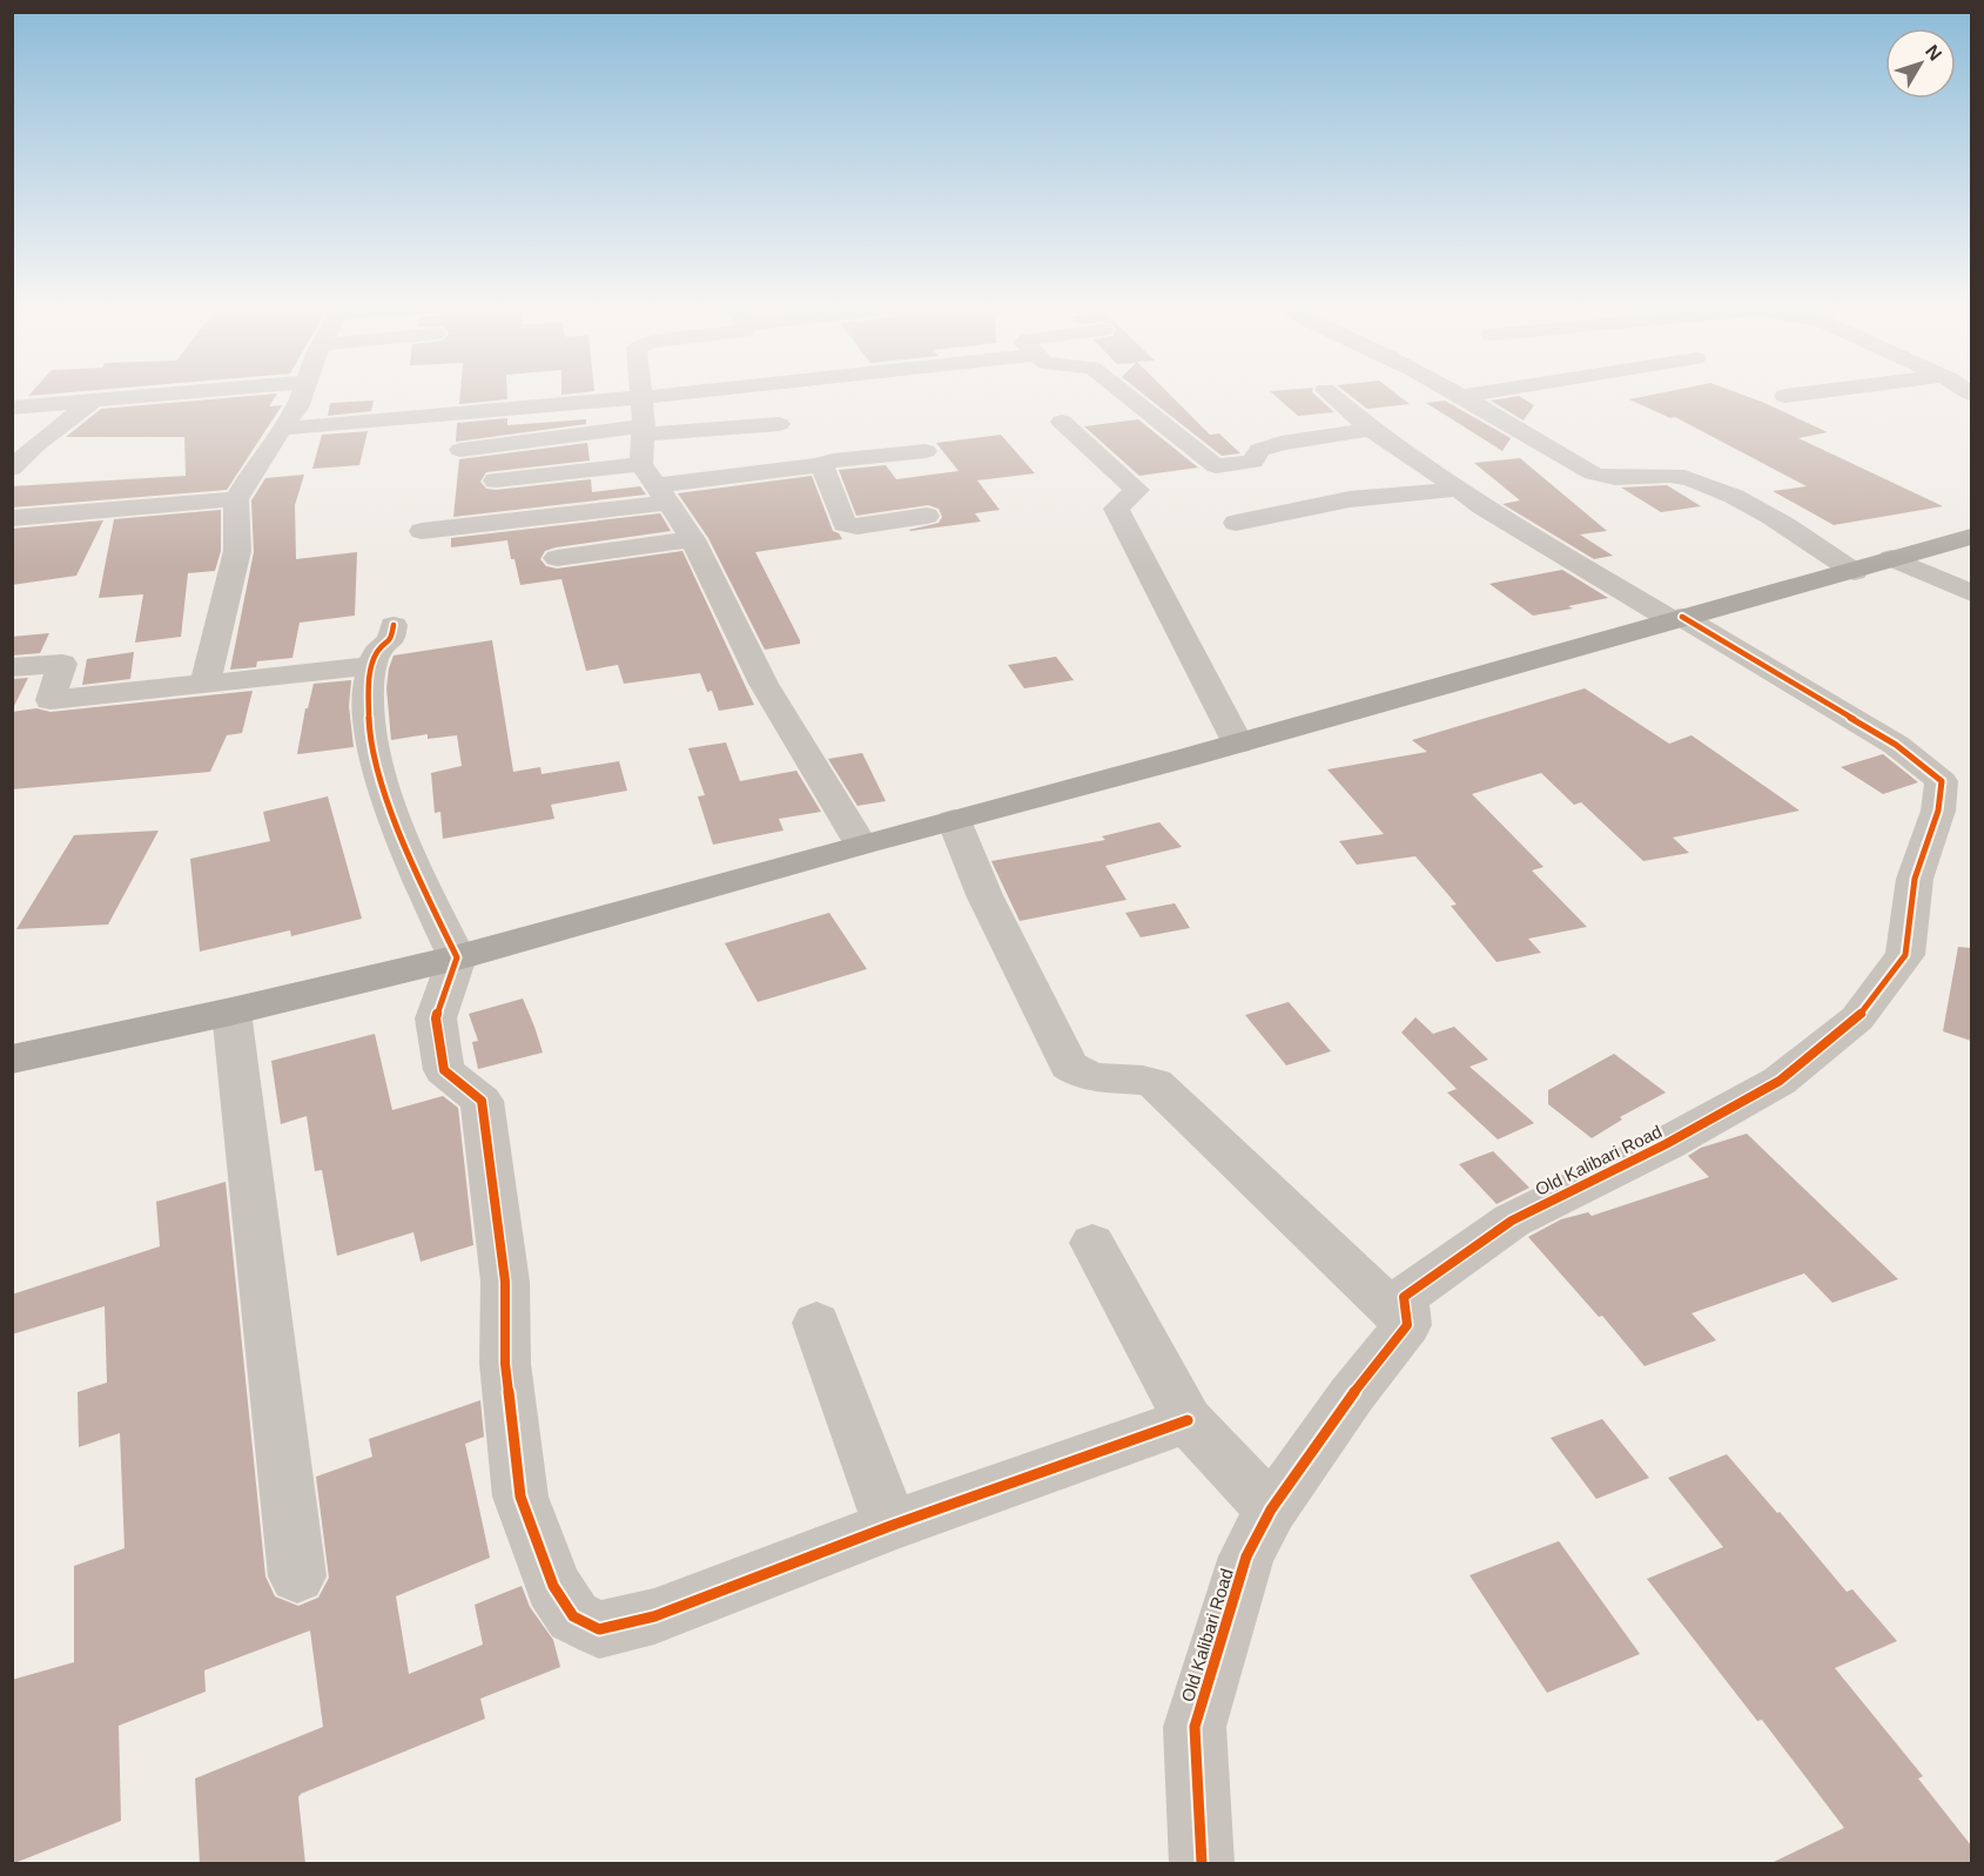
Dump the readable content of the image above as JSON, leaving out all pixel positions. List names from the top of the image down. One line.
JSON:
{"streets":{"street":["Old Kalibari Road"]},"north":"top right"}
